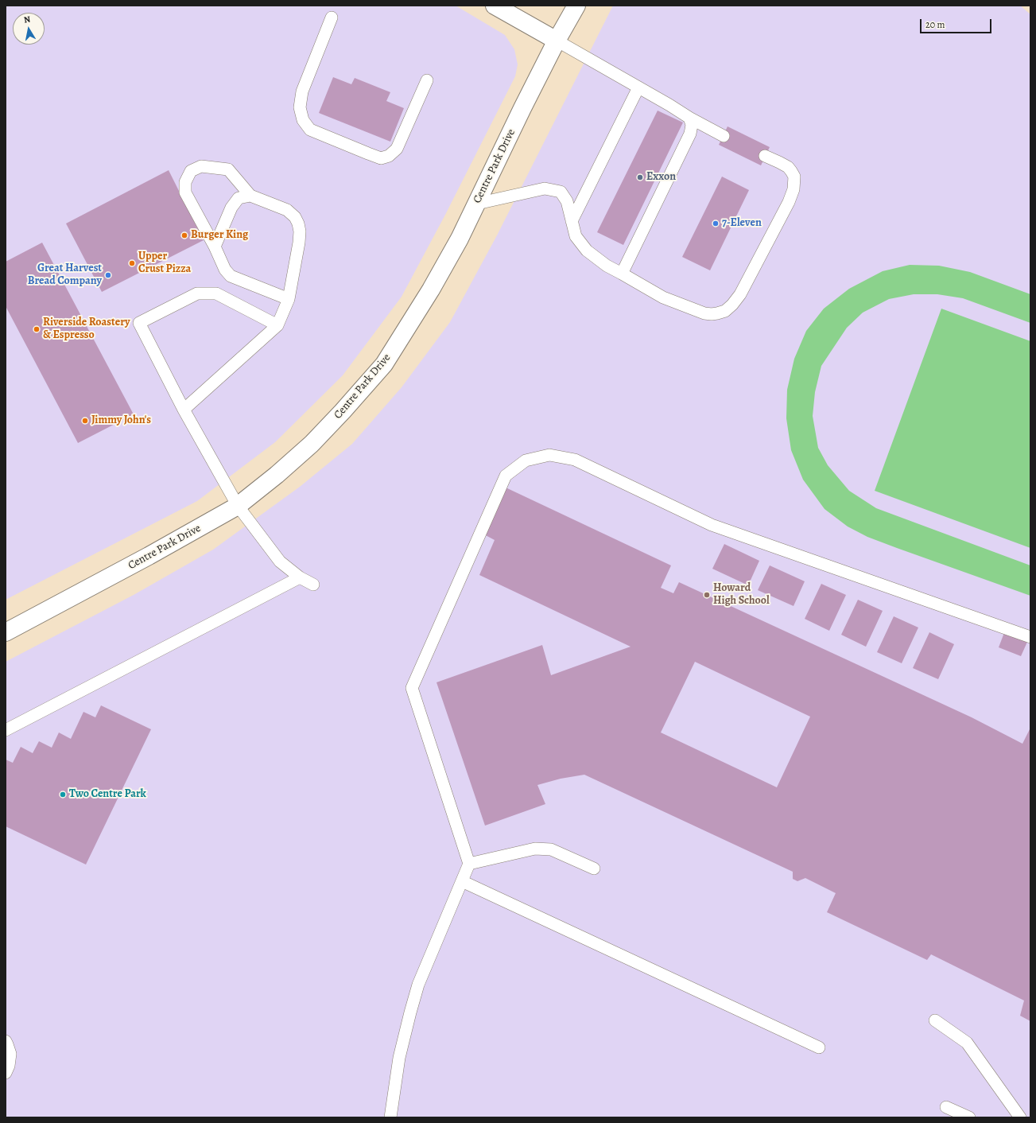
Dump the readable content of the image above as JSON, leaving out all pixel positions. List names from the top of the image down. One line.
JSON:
{"streets":{"street":["Centre Park Drive"]},"places":["Exxon","7-Eleven","Burger King","Upper Crust Pizza","Great Harvest Bread Company","Riverside Roastery & Espresso","Jimmy John's","Howard High School","Two Centre Park"],"scale_bar":"20 m","north":"top"}
